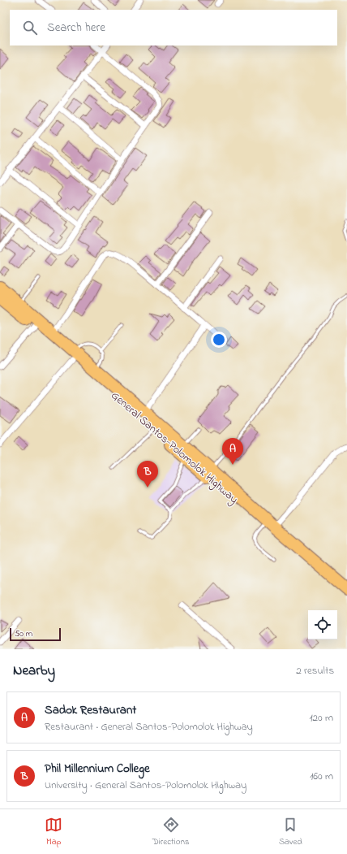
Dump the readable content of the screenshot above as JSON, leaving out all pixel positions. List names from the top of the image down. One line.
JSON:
{"streets":{"highway":["General Santos-Polomolok Highway"]},"scale_bar":"50 m","page":{"search":"Search here","pins":["A","B"],"scale":"50 m","heading":["Nearby","2 results"],"list":[{"mark":"A","name":"Sadok Restaurant","note":"Restaurant · General Santos-Polomolok Highway","value":"120 m"},{"mark":"B","name":"Phil Millennium College","note":"University · General Santos-Polomolok Highway","value":"160 m"}],"nav":["Map","Directions","Saved"]}}
